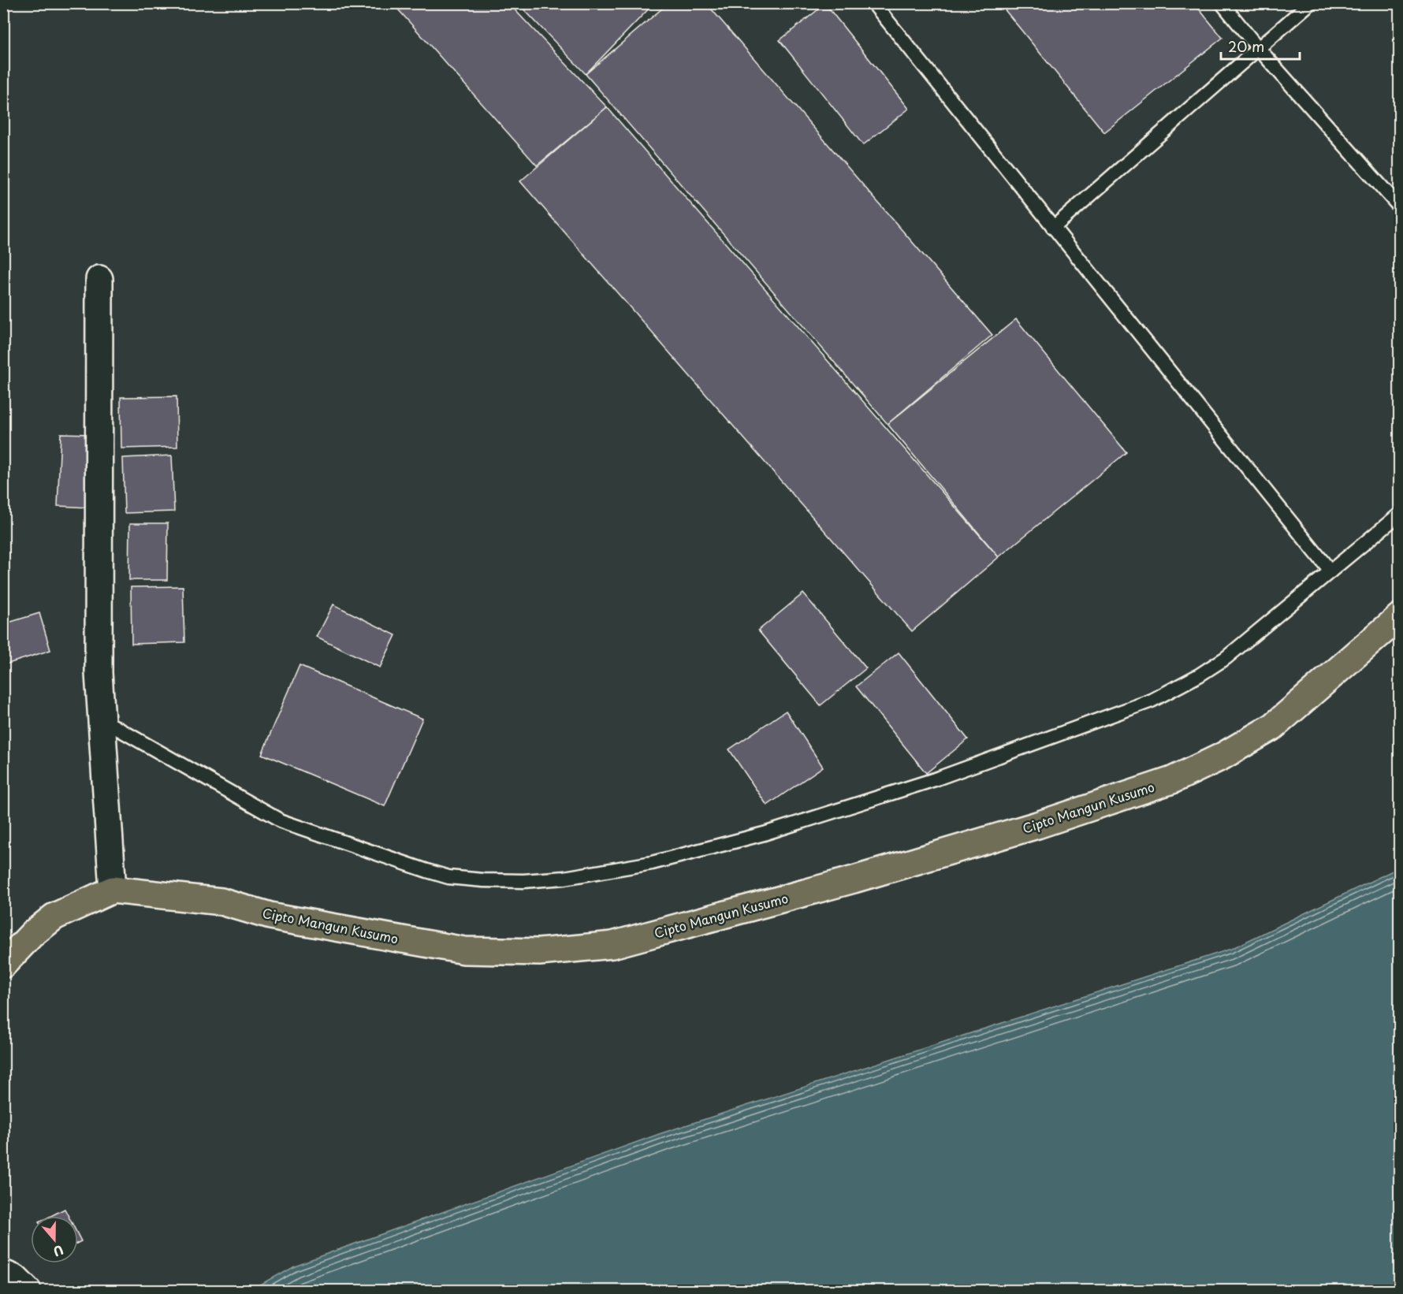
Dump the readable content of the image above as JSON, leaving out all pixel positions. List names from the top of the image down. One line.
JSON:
{"streets":{"highway":["Cipto Mangun Kusumo"]},"scale_bar":"20 m","north":"bottom"}
